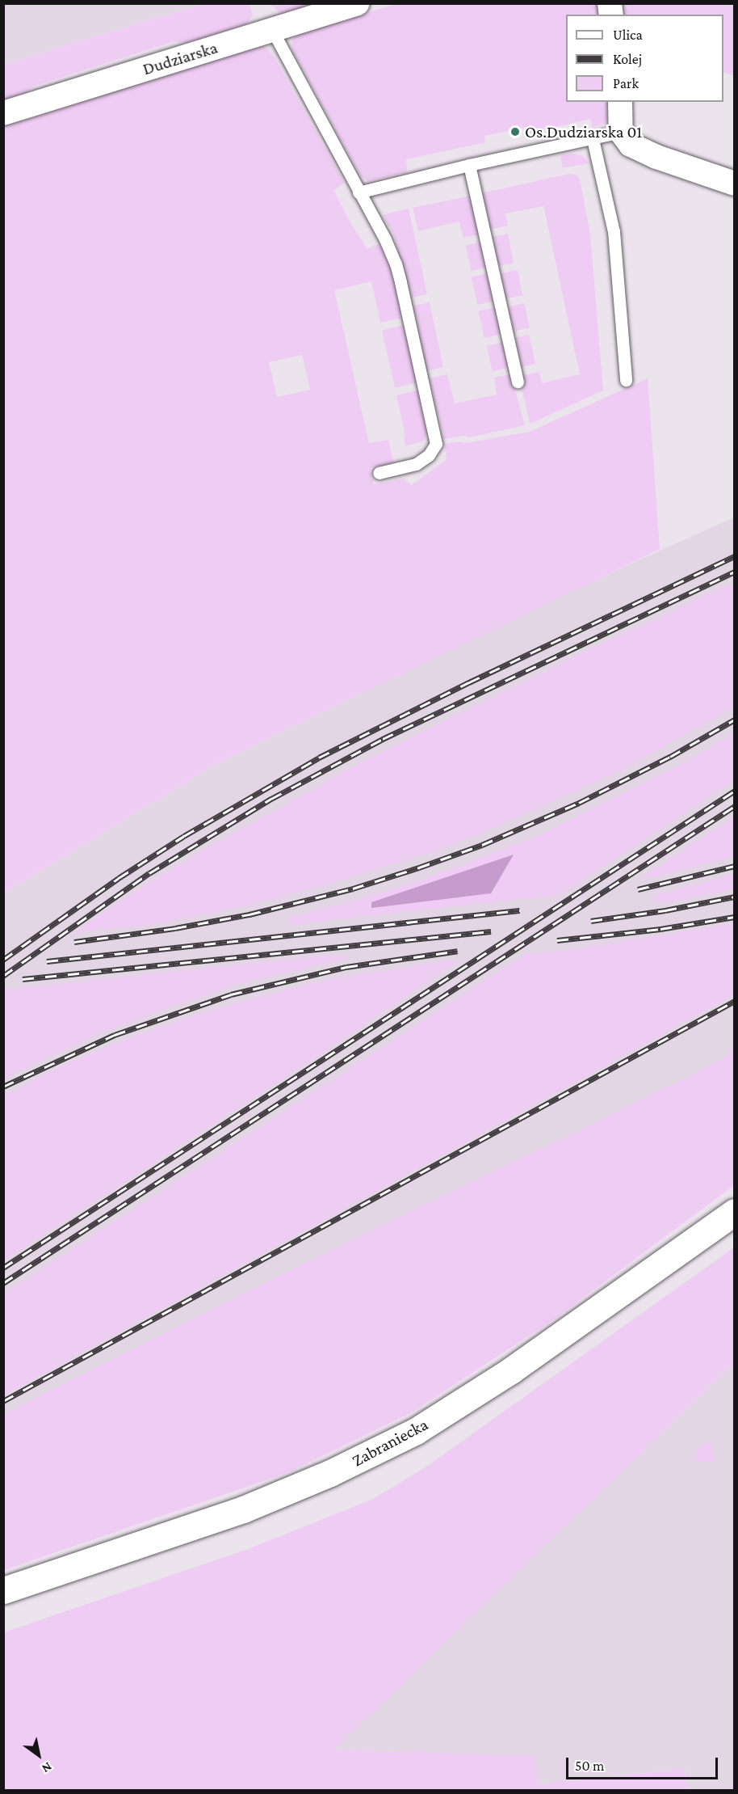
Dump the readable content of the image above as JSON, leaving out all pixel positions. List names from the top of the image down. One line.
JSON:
{"streets":{"main road":["Zabraniecka"],"street":["Dudziarska"]},"places":["Os.Dudziarska 01"],"legend":["Ulica","Kolej","Park"],"scale_bar":"50 m","north":"bottom right"}
